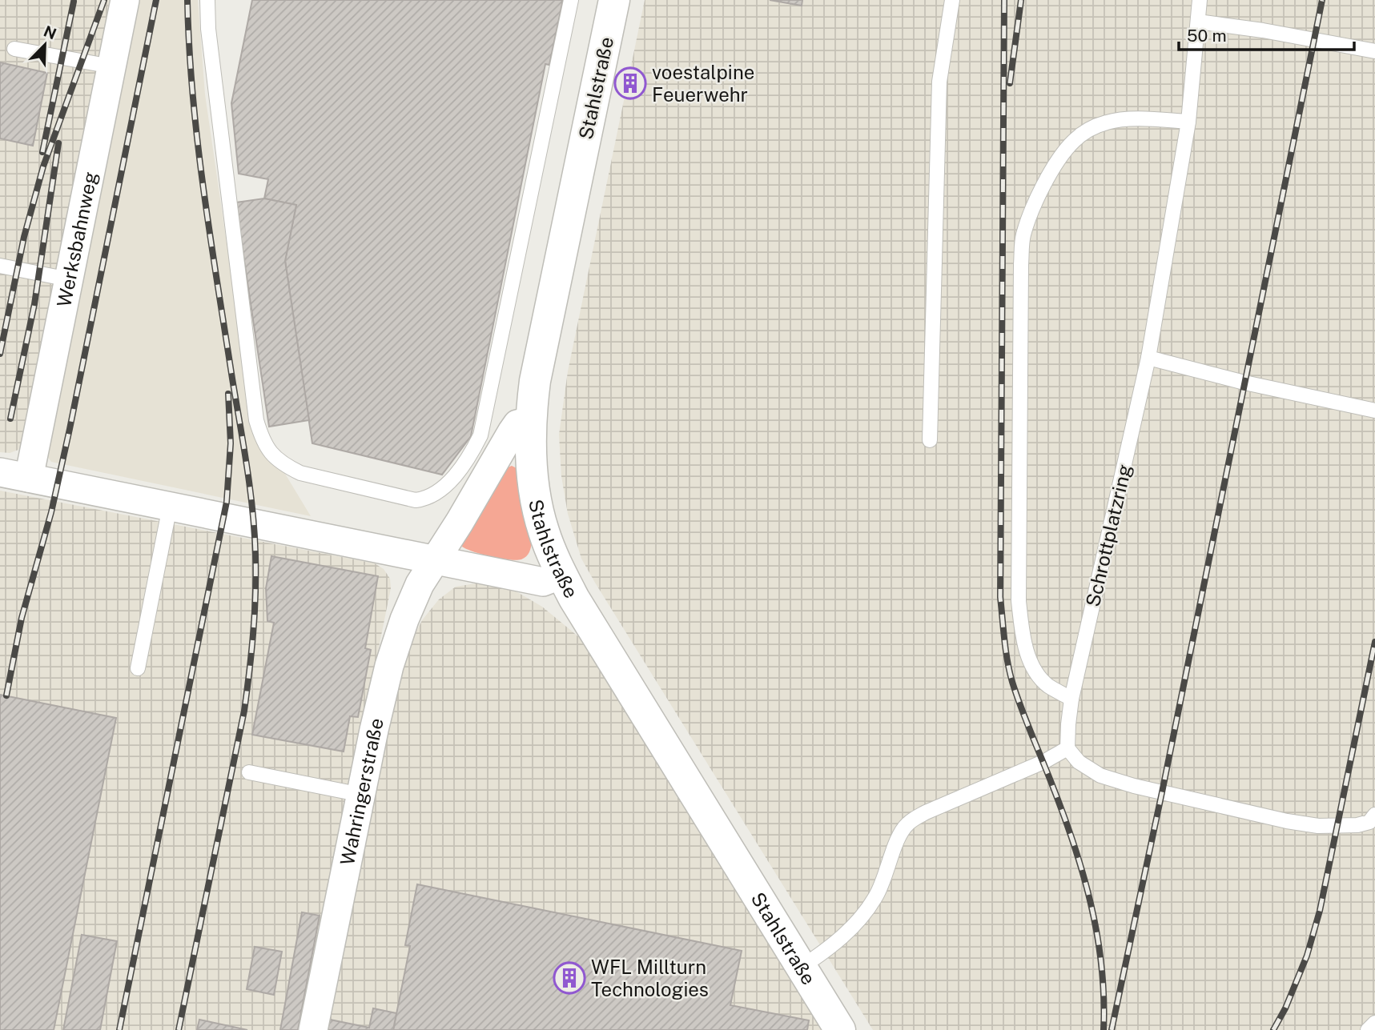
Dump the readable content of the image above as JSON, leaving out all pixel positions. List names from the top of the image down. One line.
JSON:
{"streets":{"street":["Stahlstraße","Werksbahnweg","Wahringerstraße"],"lane":["Schrottplatzring"]},"crossings":[["Stahlstraße","Wahringerstraße"]],"places":{"building":["voestalpine Feuerwehr","WFL Millturn Technologies"]},"scale_bar":"50 m","north":"top right"}
